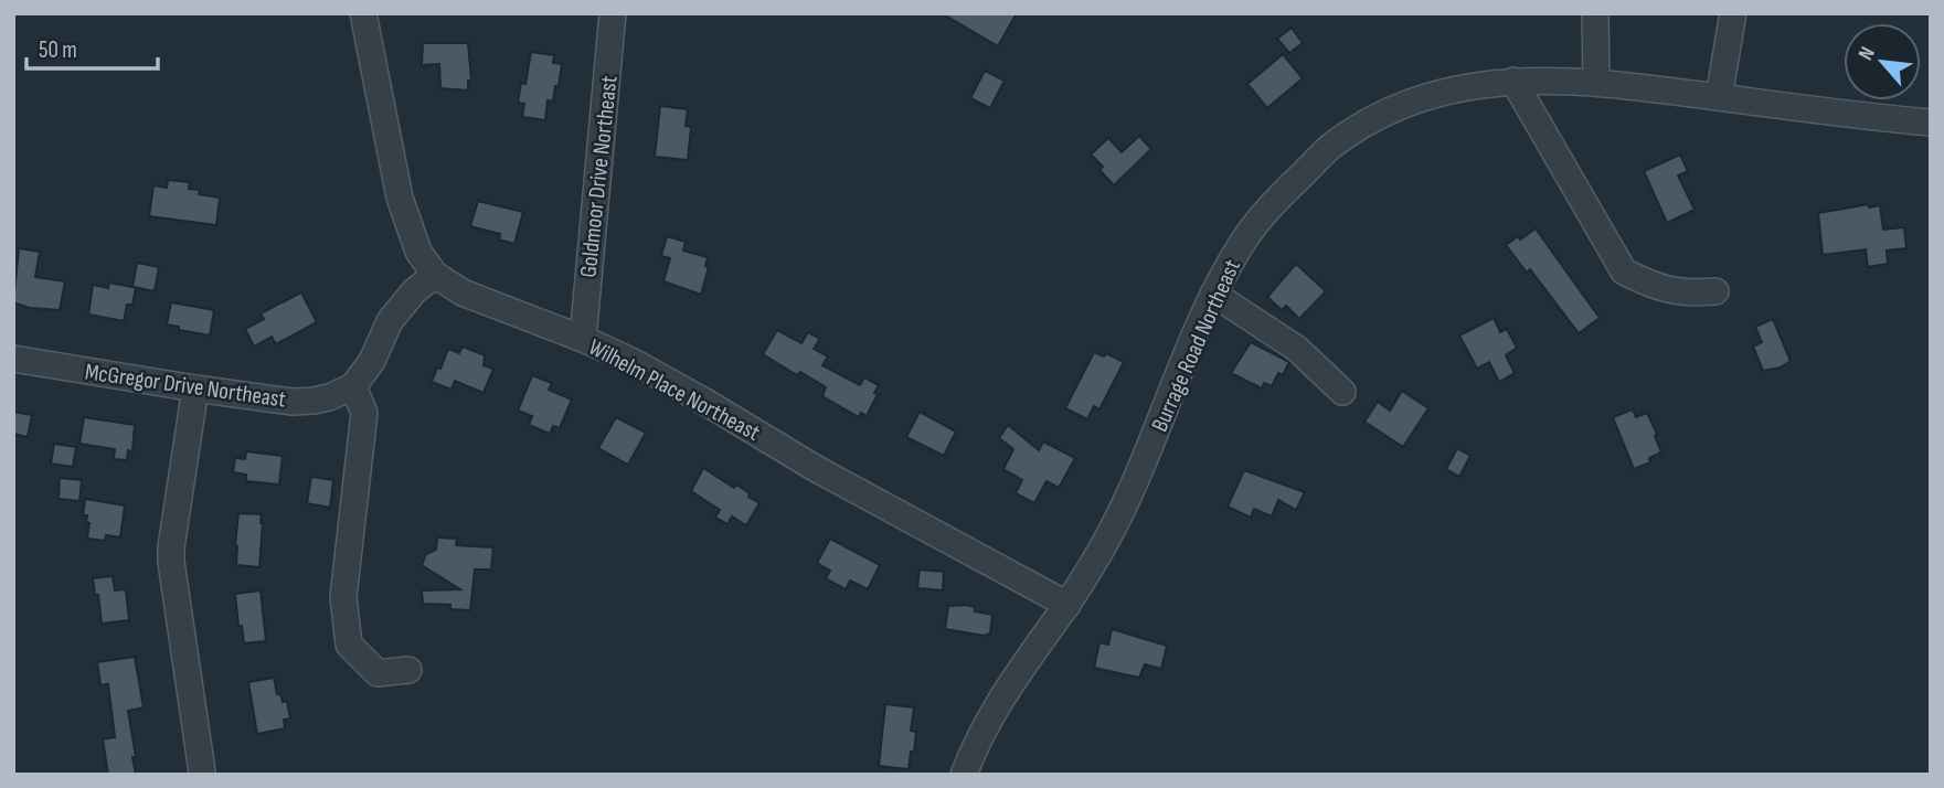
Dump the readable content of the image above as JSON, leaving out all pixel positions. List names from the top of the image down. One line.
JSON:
{"streets":{"street":["Goldmoor Drive Northeast","Burrage Road Northeast","McGregor Drive Northeast","Wilhelm Place Northeast"]},"crossings":[["Goldmoor Drive Northeast","Wilhelm Place Northeast"],["Burrage Road Northeast","Wilhelm Place Northeast"]],"scale_bar":"50 m","north":"top left"}
